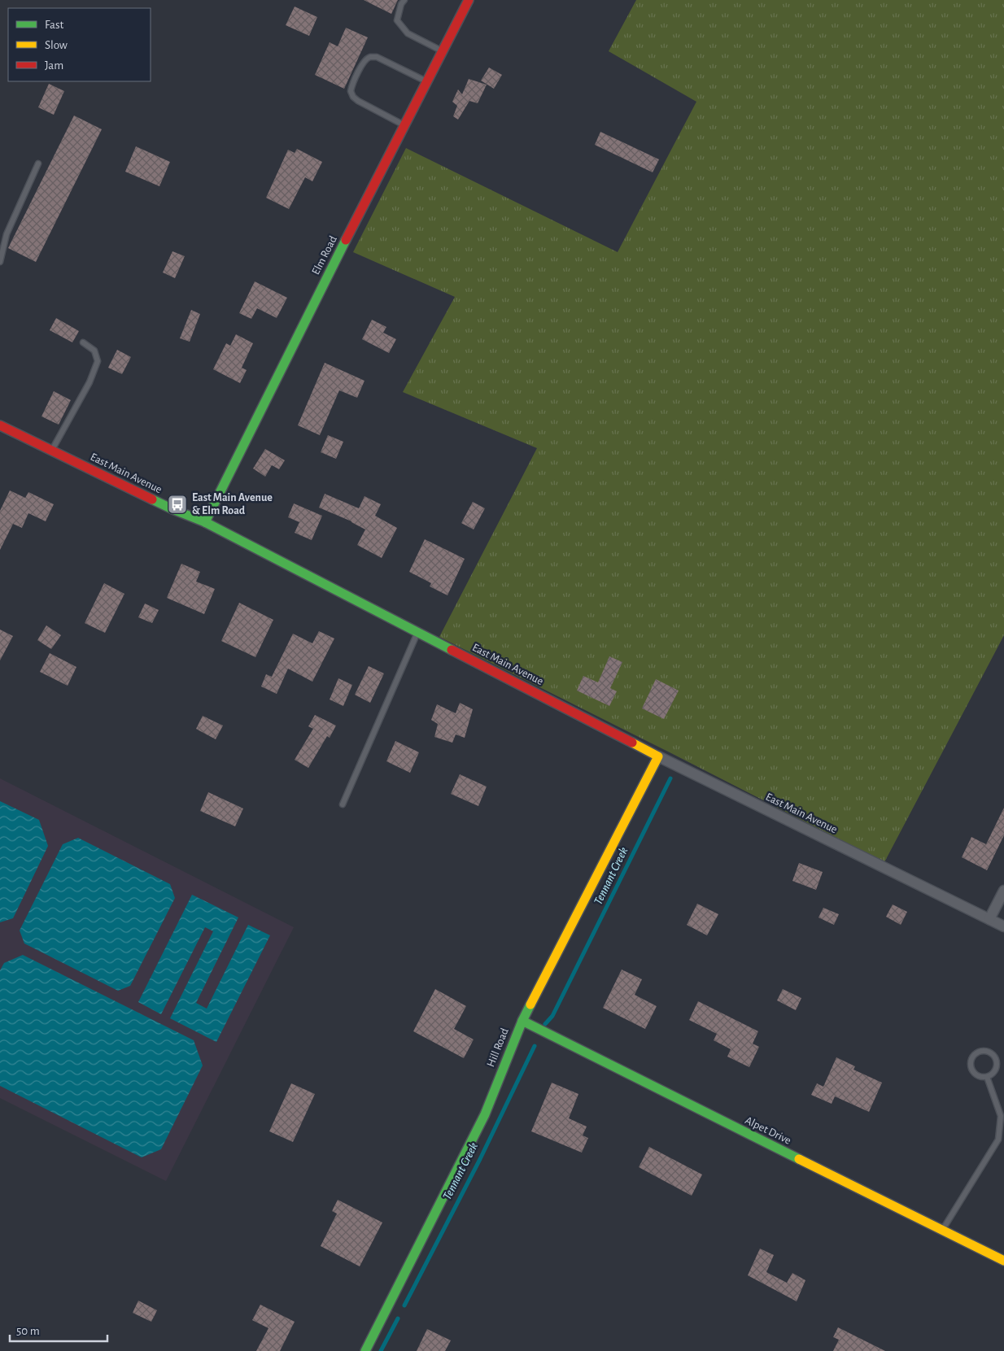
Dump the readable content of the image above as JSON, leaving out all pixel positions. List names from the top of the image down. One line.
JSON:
{"streets":{"street":["Elm Road","East Main Avenue","Hill Road","Alpet Drive"]},"crossings":[["Elm Road","East Main Avenue"],["East Main Avenue","Hill Road"],["Hill Road","Alpet Drive"]],"water":["Tennant Creek"],"places":{"bus stop":["East Main Avenue & Elm Road"]},"legend":["Fast","Slow","Jam"],"scale_bar":"50 m"}
